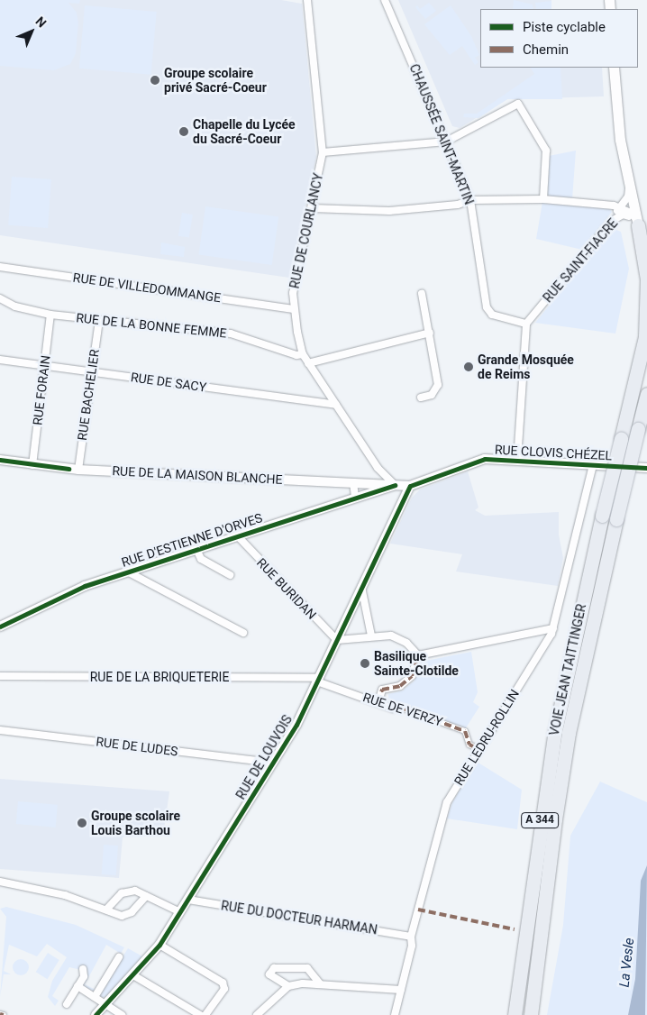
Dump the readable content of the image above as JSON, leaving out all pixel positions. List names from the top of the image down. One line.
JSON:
{"streets":{"highway":["VOIE JEAN TAITTINGER","A 344"],"street":["CHAUSSÉE SAINT-MARTIN","RUE DE COURLANCY","RUE SAINT-FIACRE","RUE DE VILLEDOMMANGE","RUE DE LA BONNE FEMME","RUE DE SACY","RUE FORAIN","RUE BACHELIER","RUE CLOVIS CHÉZEL","RUE DE LA MAISON BLANCHE","RUE D'ESTIENNE D'ORVES","RUE BURIDAN","RUE DE LA BRIQUETERIE","RUE DE VERZY","RUE LEDRU-ROLLIN","RUE DE LUDES","RUE DE LOUVOIS","RUE DU DOCTEUR HARMAN"]},"crossings":[["CHAUSSÉE SAINT-MARTIN","RUE SAINT-FIACRE"],["RUE DE COURLANCY","RUE DE VILLEDOMMANGE"],["RUE DE COURLANCY","RUE DE LA BONNE FEMME"],["RUE DE COURLANCY","RUE DE SACY"],["RUE DE COURLANCY","RUE DE LA MAISON BLANCHE"],["RUE DE COURLANCY","RUE D'ESTIENNE D'ORVES"],["RUE SAINT-FIACRE","VOIE JEAN TAITTINGER"],["RUE DE LA BONNE FEMME","RUE FORAIN"],["RUE DE LA BONNE FEMME","RUE BACHELIER"],["RUE DE SACY","RUE FORAIN"],["RUE DE SACY","RUE BACHELIER"],["RUE FORAIN","RUE DE LA MAISON BLANCHE"],["RUE BACHELIER","RUE DE LA MAISON BLANCHE"],["RUE CLOVIS CHÉZEL","RUE DE LA MAISON BLANCHE"],["RUE CLOVIS CHÉZEL","RUE LEDRU-ROLLIN"],["RUE CLOVIS CHÉZEL","RUE DE LOUVOIS"],["RUE DE LA MAISON BLANCHE","RUE D'ESTIENNE D'ORVES"],["RUE DE LA MAISON BLANCHE","RUE DE LOUVOIS"],["RUE D'ESTIENNE D'ORVES","RUE BURIDAN"],["RUE BURIDAN","RUE DE LOUVOIS"],["RUE DE LA BRIQUETERIE","RUE DE VERZY"],["RUE DE LA BRIQUETERIE","RUE DE LOUVOIS"],["RUE DE VERZY","RUE LEDRU-ROLLIN"],["RUE DE VERZY","RUE DE LOUVOIS"],["RUE LEDRU-ROLLIN","RUE DU DOCTEUR HARMAN"],["RUE DE LUDES","RUE DE LOUVOIS"],["RUE DE LOUVOIS","RUE DU DOCTEUR HARMAN"]],"water":["La Vesle"],"places":["Groupe scolaire privé Sacré-Coeur","Chapelle du Lycée du Sacré-Coeur","Grande Mosquée de Reims","Basilique Sainte-Clotilde","Groupe scolaire Louis Barthou"],"legend":["Piste cyclable","Chemin"],"north":"top right"}
